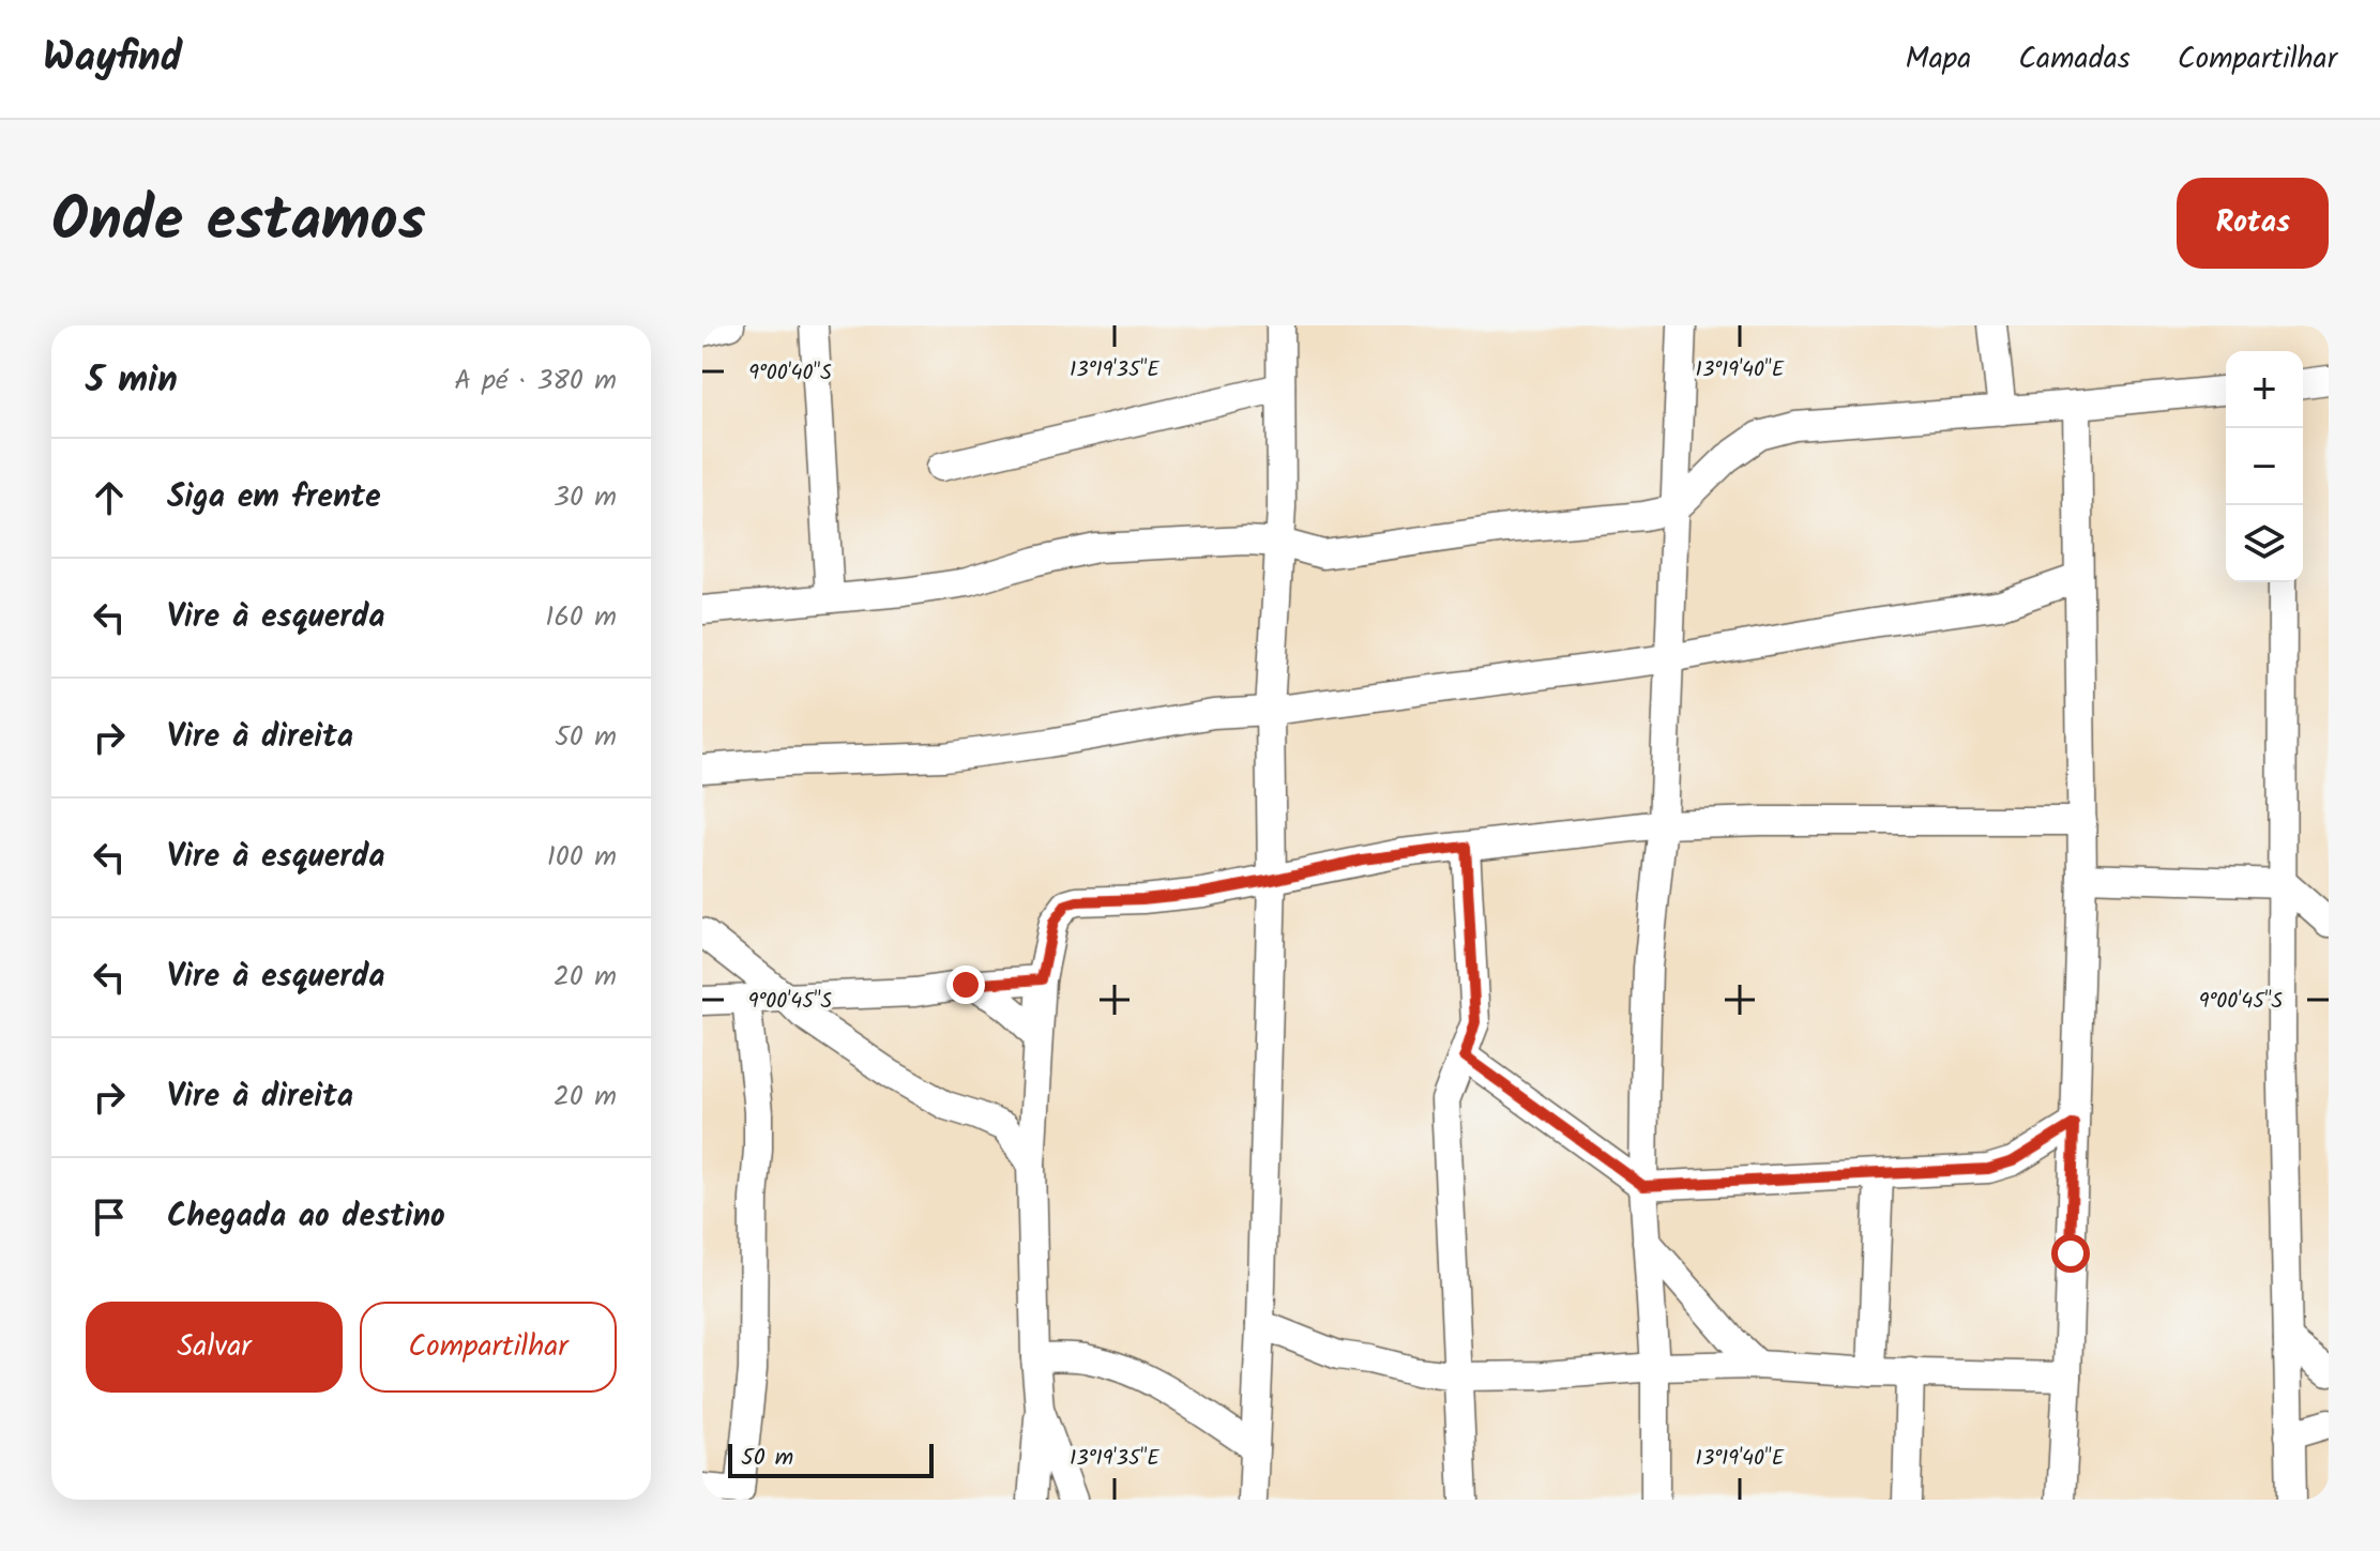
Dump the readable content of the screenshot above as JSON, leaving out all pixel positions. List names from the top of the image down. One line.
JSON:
{"scale_bar":"50 m","page":{"header":"Wayfind","nav":["Mapa","Camadas","Compartilhar"],"title":"Onde estamos","buttons":["Rotas",["Salvar","Compartilhar"]],"heading":["5 min","A pé · 380 m"],"map_buttons":["+","−"],"list":[["Siga em frente","30 m"],["Vire à esquerda","160 m"],["Vire à direita","50 m"],["Vire à esquerda","100 m"],["Vire à esquerda","20 m"],["Vire à direita","20 m"],"Chegada ao destino"],"scale":"50 m"},"coordinates":["13°19'35\"E","13°19'40\"E","9°00'40\"S","9°00'45\"S"]}
